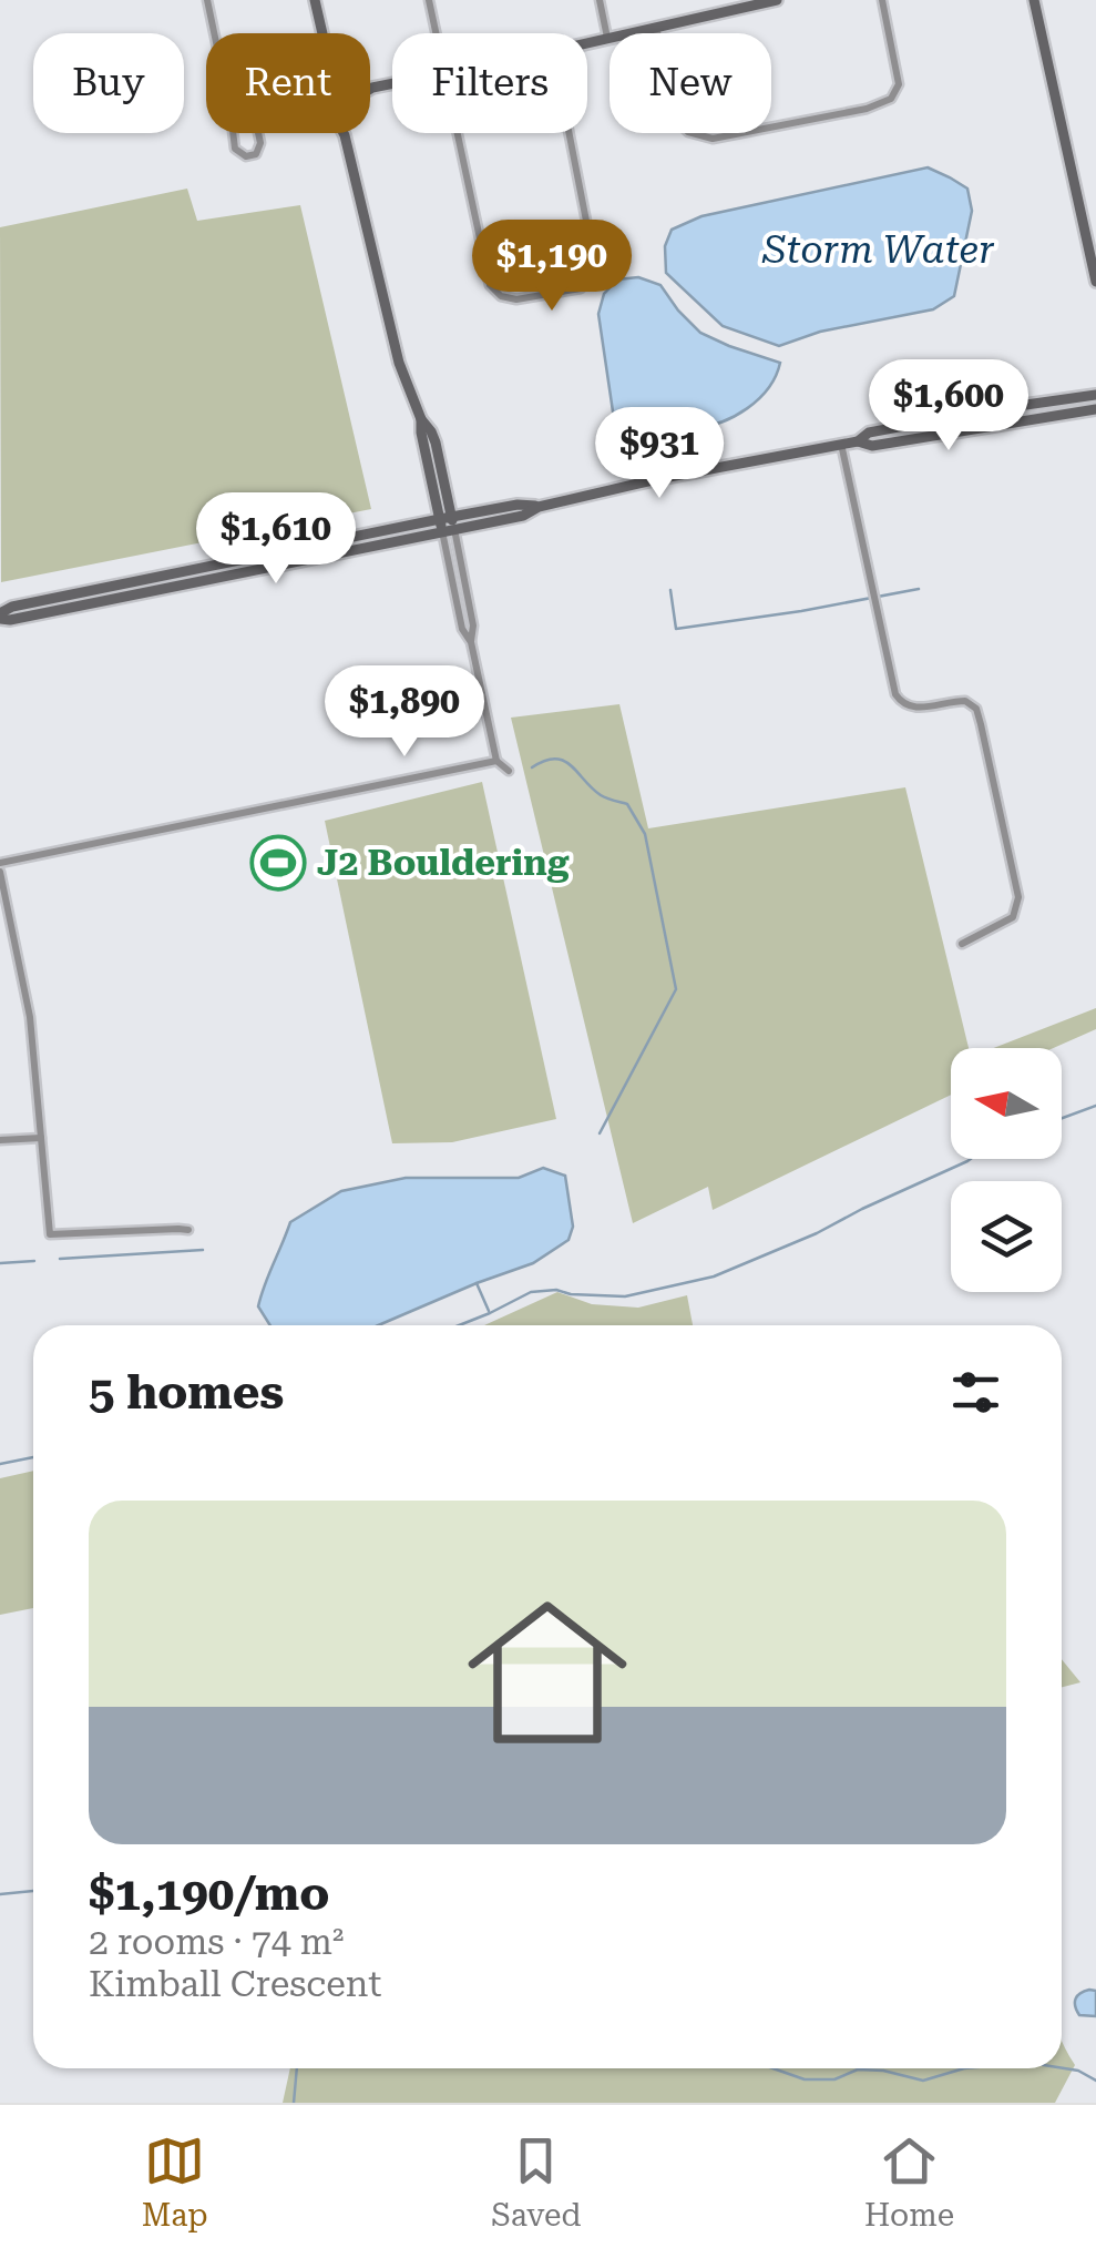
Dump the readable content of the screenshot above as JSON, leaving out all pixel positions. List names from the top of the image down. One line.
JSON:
{"water":["Storm Water"],"places":{"sports":["J2 Bouldering"]},"north":"left","page":{"chip":["Buy","Rent","Filters","New"],"price":["$1,190","$1,600","$931","$1,610","$1,890"],"heading":"5 homes","list":[{"name":"$1,190/mo","note":"2 rooms · 74 m² · Kimball Crescent"}],"tabs":["Map","Saved","Home"]}}
